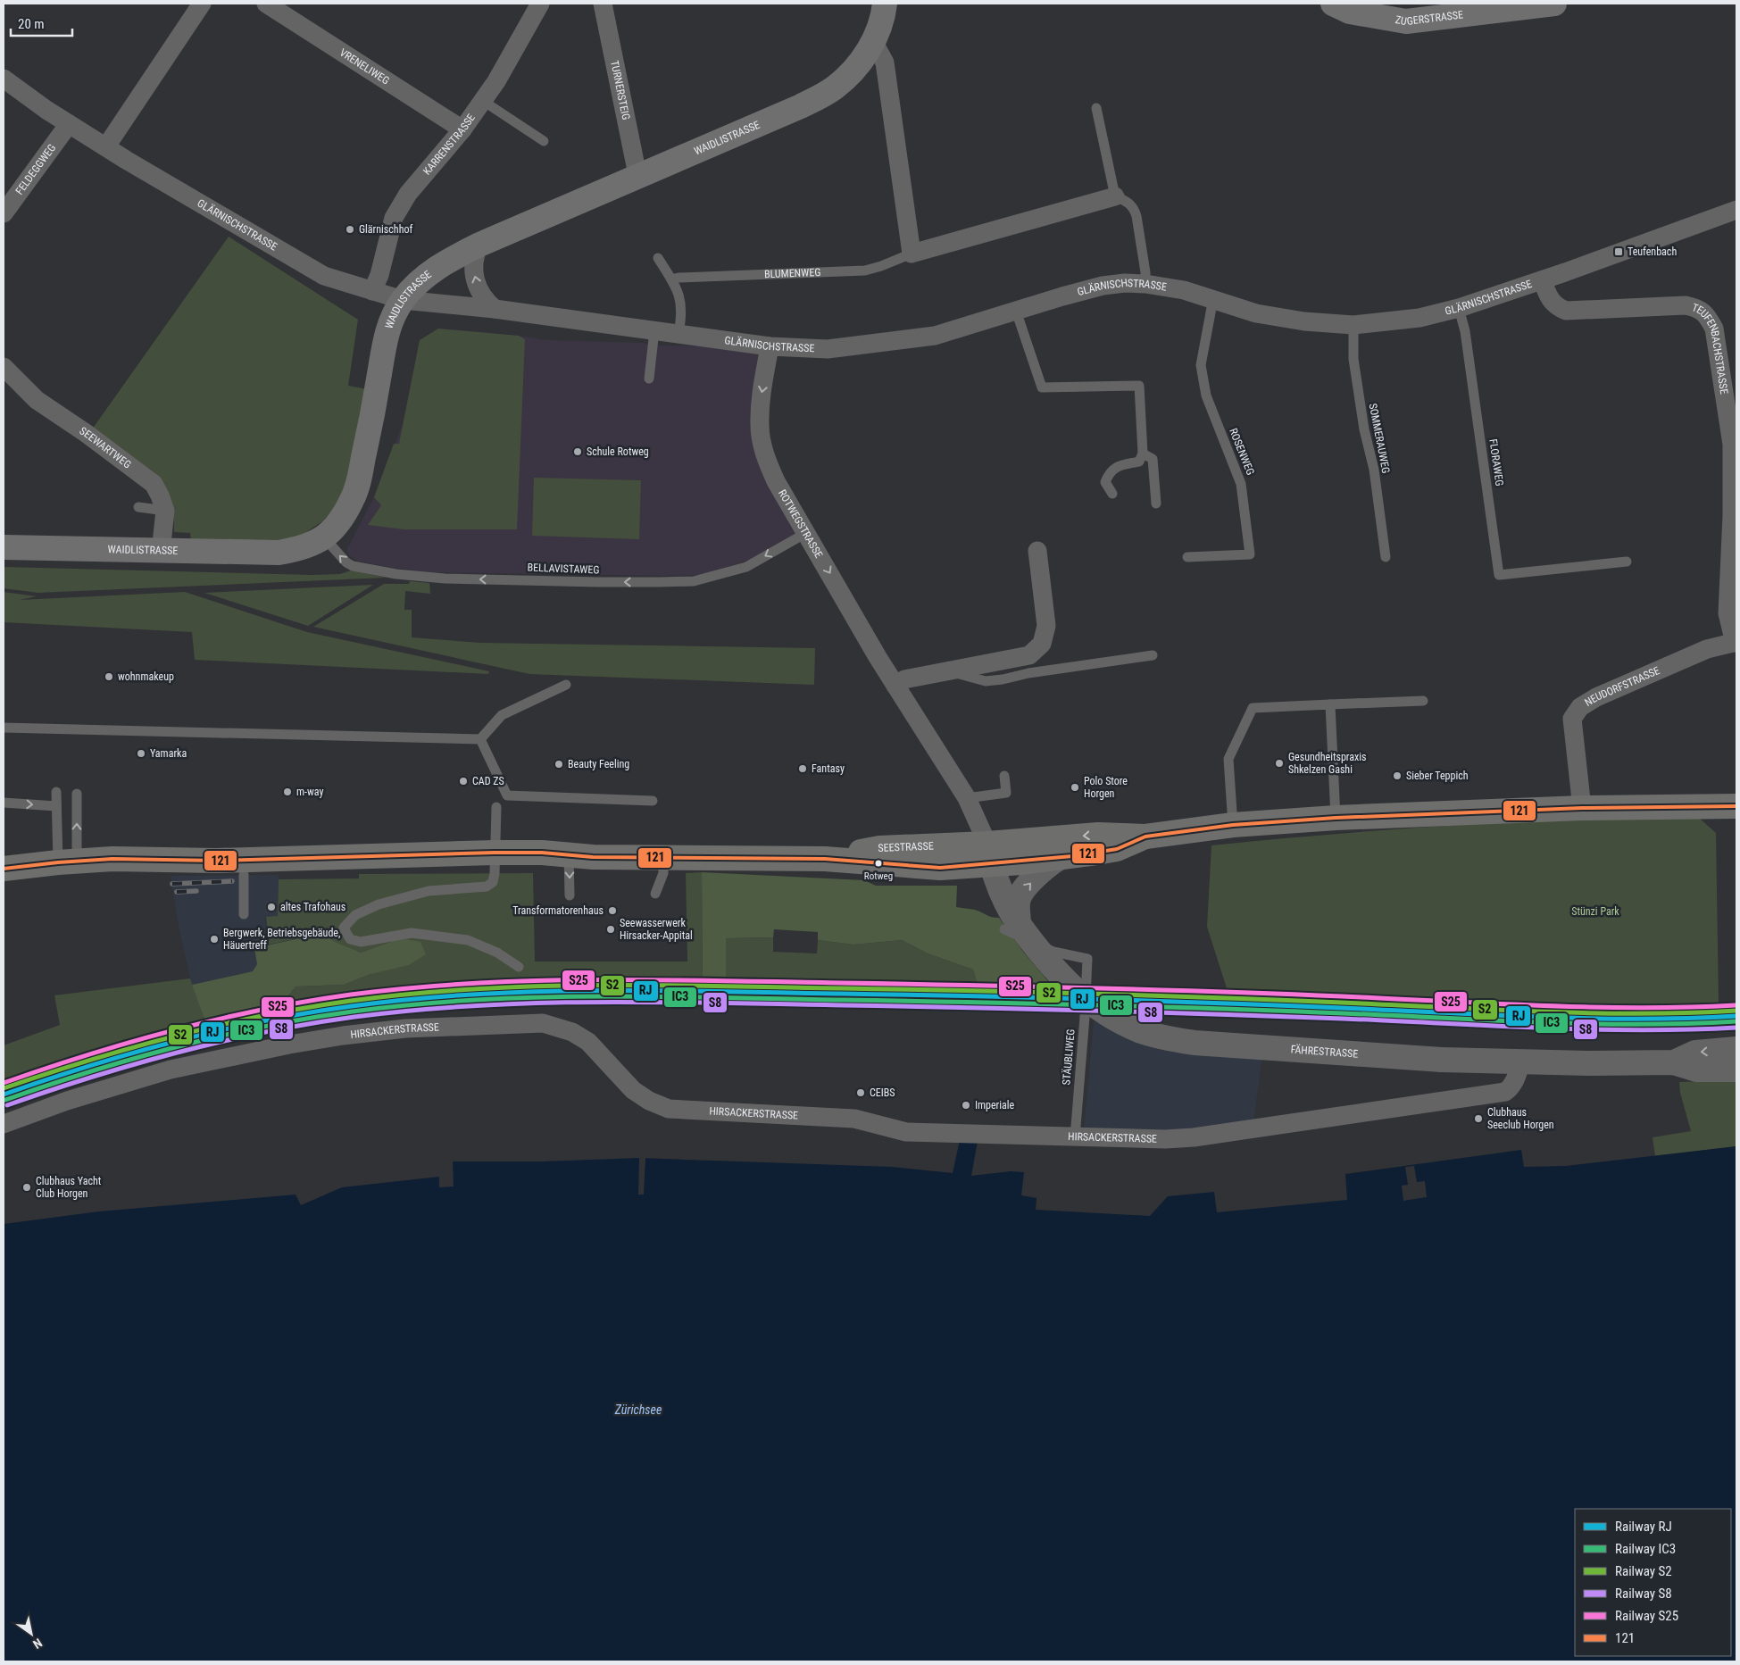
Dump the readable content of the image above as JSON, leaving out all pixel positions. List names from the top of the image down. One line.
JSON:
{"streets":{"main road":["ZUGERSTRASSE","WAIDLISTRASSE","SEESTRASSE"],"street":["VRENELIWEG","TURNERSTEIG","KARRENSTRASSE","FELDEGGWEG","GLÄRNISCHSTRASSE","BLUMENWEG","TEUFENBACHSTRASSE","SEEWARTWEG","ROTWEGSTRASSE","NEUDORFSTRASSE","HIRSACKERSTRASSE","FÄHRESTRASSE"],"lane":["SOMMERAUWEG","ROSENWEG","FLORAWEG","BELLAVISTAWEG","STÄUBLIWEG"]},"crossings":[["VRENELIWEG","KARRENSTRASSE"],["TURNERSTEIG","WAIDLISTRASSE"],["WAIDLISTRASSE","GLÄRNISCHSTRASSE"],["WAIDLISTRASSE","SEEWARTWEG"],["WAIDLISTRASSE","BELLAVISTAWEG"],["KARRENSTRASSE","GLÄRNISCHSTRASSE"],["FELDEGGWEG","GLÄRNISCHSTRASSE"],["GLÄRNISCHSTRASSE","TEUFENBACHSTRASSE"],["GLÄRNISCHSTRASSE","SOMMERAUWEG"],["GLÄRNISCHSTRASSE","ROSENWEG"],["GLÄRNISCHSTRASSE","FLORAWEG"],["GLÄRNISCHSTRASSE","ROTWEGSTRASSE"],["TEUFENBACHSTRASSE","NEUDORFSTRASSE"],["ROTWEGSTRASSE","BELLAVISTAWEG"],["ROTWEGSTRASSE","SEESTRASSE"],["ROTWEGSTRASSE","FÄHRESTRASSE"],["NEUDORFSTRASSE","SEESTRASSE"],["SEESTRASSE","FÄHRESTRASSE"],["HIRSACKERSTRASSE","FÄHRESTRASSE"],["HIRSACKERSTRASSE","STÄUBLIWEG"],["FÄHRESTRASSE","STÄUBLIWEG"]],"one_way":["ROTWEGSTRASSE","BELLAVISTAWEG"],"water":["Zürichsee"],"parks":["Stünzi Park"],"places":{"other":["Glärnischhof","Schule Rotweg","wohnmakeup","Yamarka","Gesundheitspraxis Shkelzen Gashi","Beauty Feeling","Fantasy","Sieber Teppich","CAD ZS","Polo Store Horgen","m-way","Rotweg","altes Trafohaus","Transformatorenhaus","Seewasserwerk Hirsacker-Appital","Bergwerk, Betriebsgebäude, Häuertreff","CEIBS","Imperiale","Clubhaus Seeclub Horgen","Clubhaus Yacht Club Horgen"],"transit":["Teufenbach"]},"lines":["transit line 121","rail line S25","rail line S2","rail line RJ","rail line IC3","rail line S8"],"legend":["Railway RJ","Railway IC3","Railway S2","Railway S8","Railway S25","121"],"scale_bar":"20 m","north":"bottom right"}
